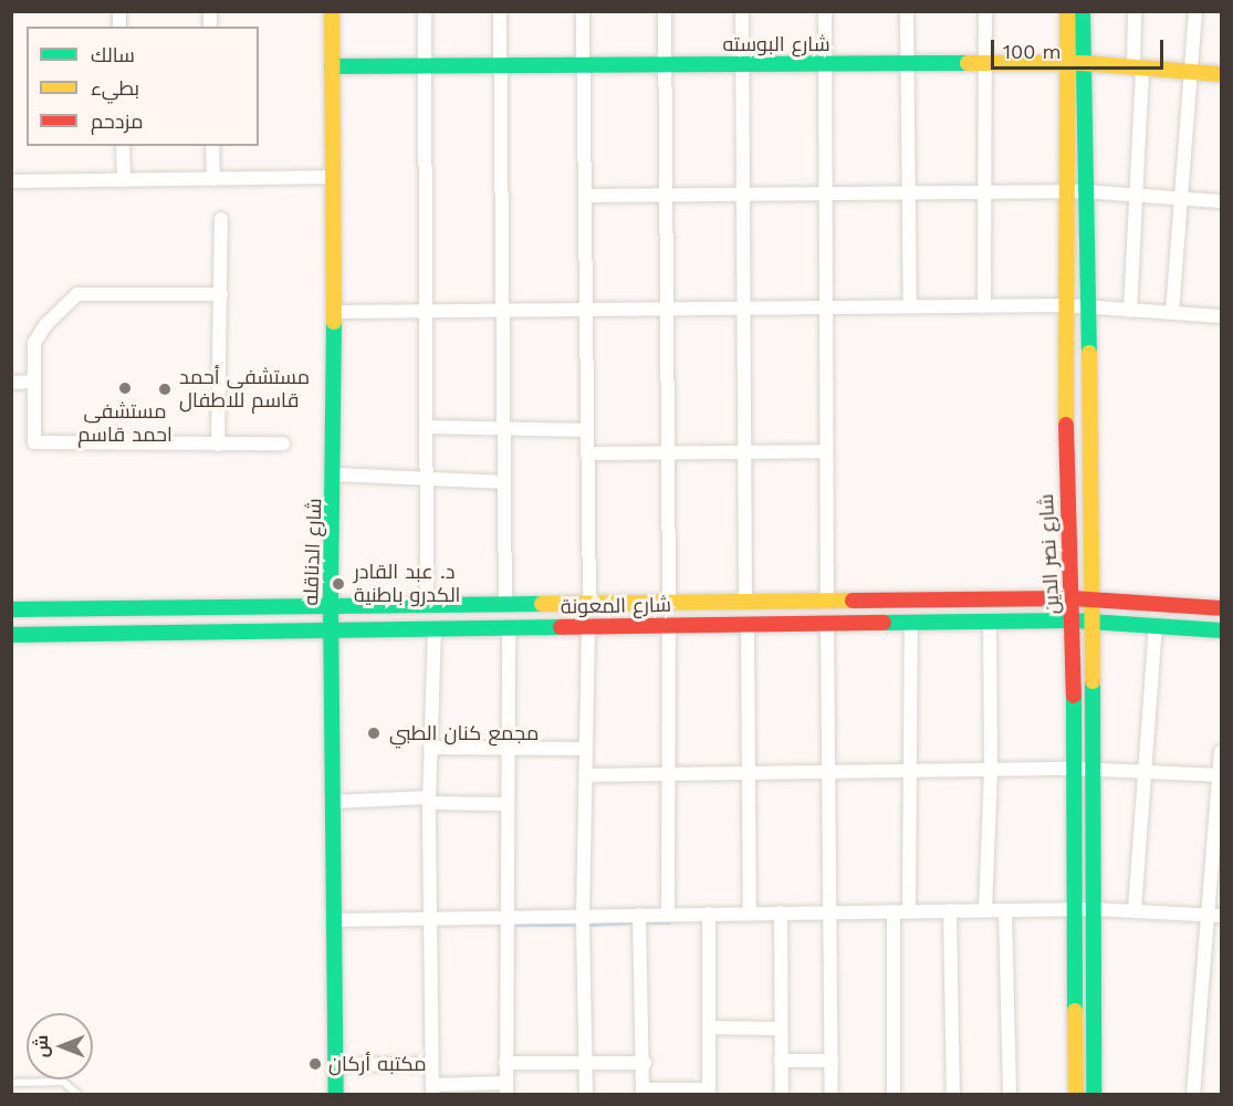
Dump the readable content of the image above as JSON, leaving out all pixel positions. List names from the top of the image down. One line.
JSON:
{"streets":{"main road":["شارع البوسته","شارع الدناقله","شارع نصر الدين","شارع المعونة"]},"crossings":[["شارع البوسته","شارع الدناقله"],["شارع البوسته","شارع نصر الدين"],["شارع الدناقله","شارع المعونة"],["شارع نصر الدين","شارع المعونة"]],"places":["مستشفى احمد قاسم","مستشفى أحمد قاسم للاطفال","د. عبد القادر الكدرو باطنية","مجمع كنان الطبي","مكتبه أركان"],"legend":["سالك","بطيء","مزدحم"],"scale_bar":"100 m","north":"left"}
